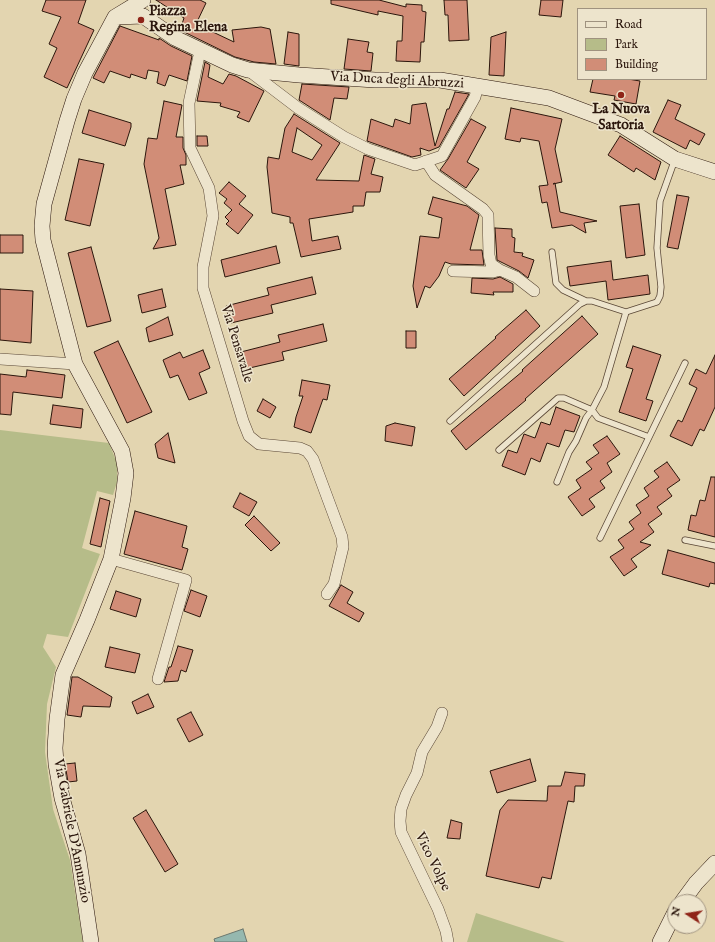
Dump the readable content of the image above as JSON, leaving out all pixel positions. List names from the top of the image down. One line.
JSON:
{"streets":{"main road":["Via Duca degli Abruzzi","Via Gabriele D'Annunzio"],"street":["Via Pensavalle","Vico Volpe"]},"crossings":[["Via Duca degli Abruzzi","Via Pensavalle"]],"places":["Piazza Regina Elena","La Nuova Sartoria"],"legend":["Road","Park","Building"],"north":"left"}
